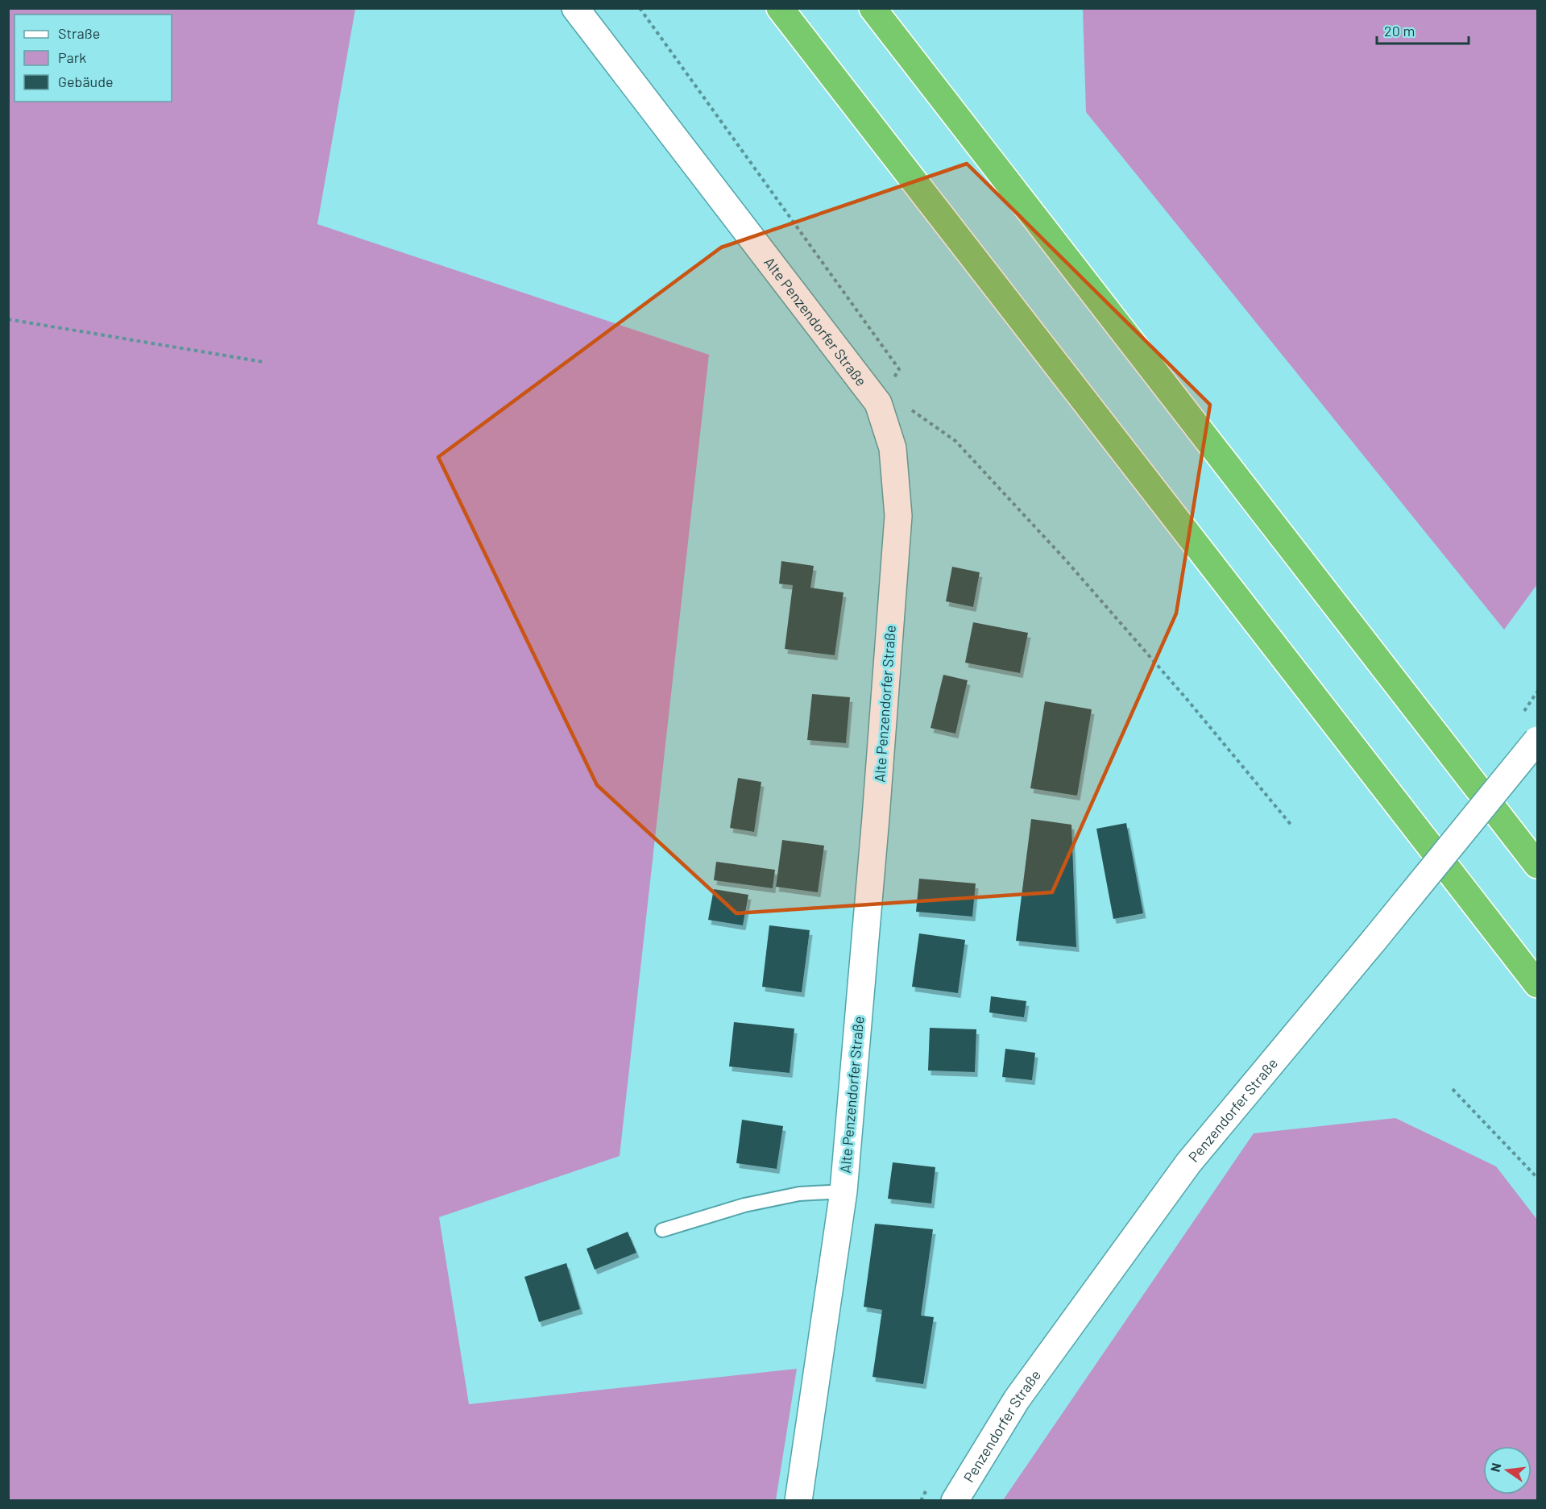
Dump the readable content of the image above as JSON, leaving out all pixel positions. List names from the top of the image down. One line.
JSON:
{"streets":{"street":["Alte Penzendorfer Straße","Penzendorfer Straße"]},"legend":["Straße","Park","Gebäude"],"scale_bar":"20 m","north":"left"}
